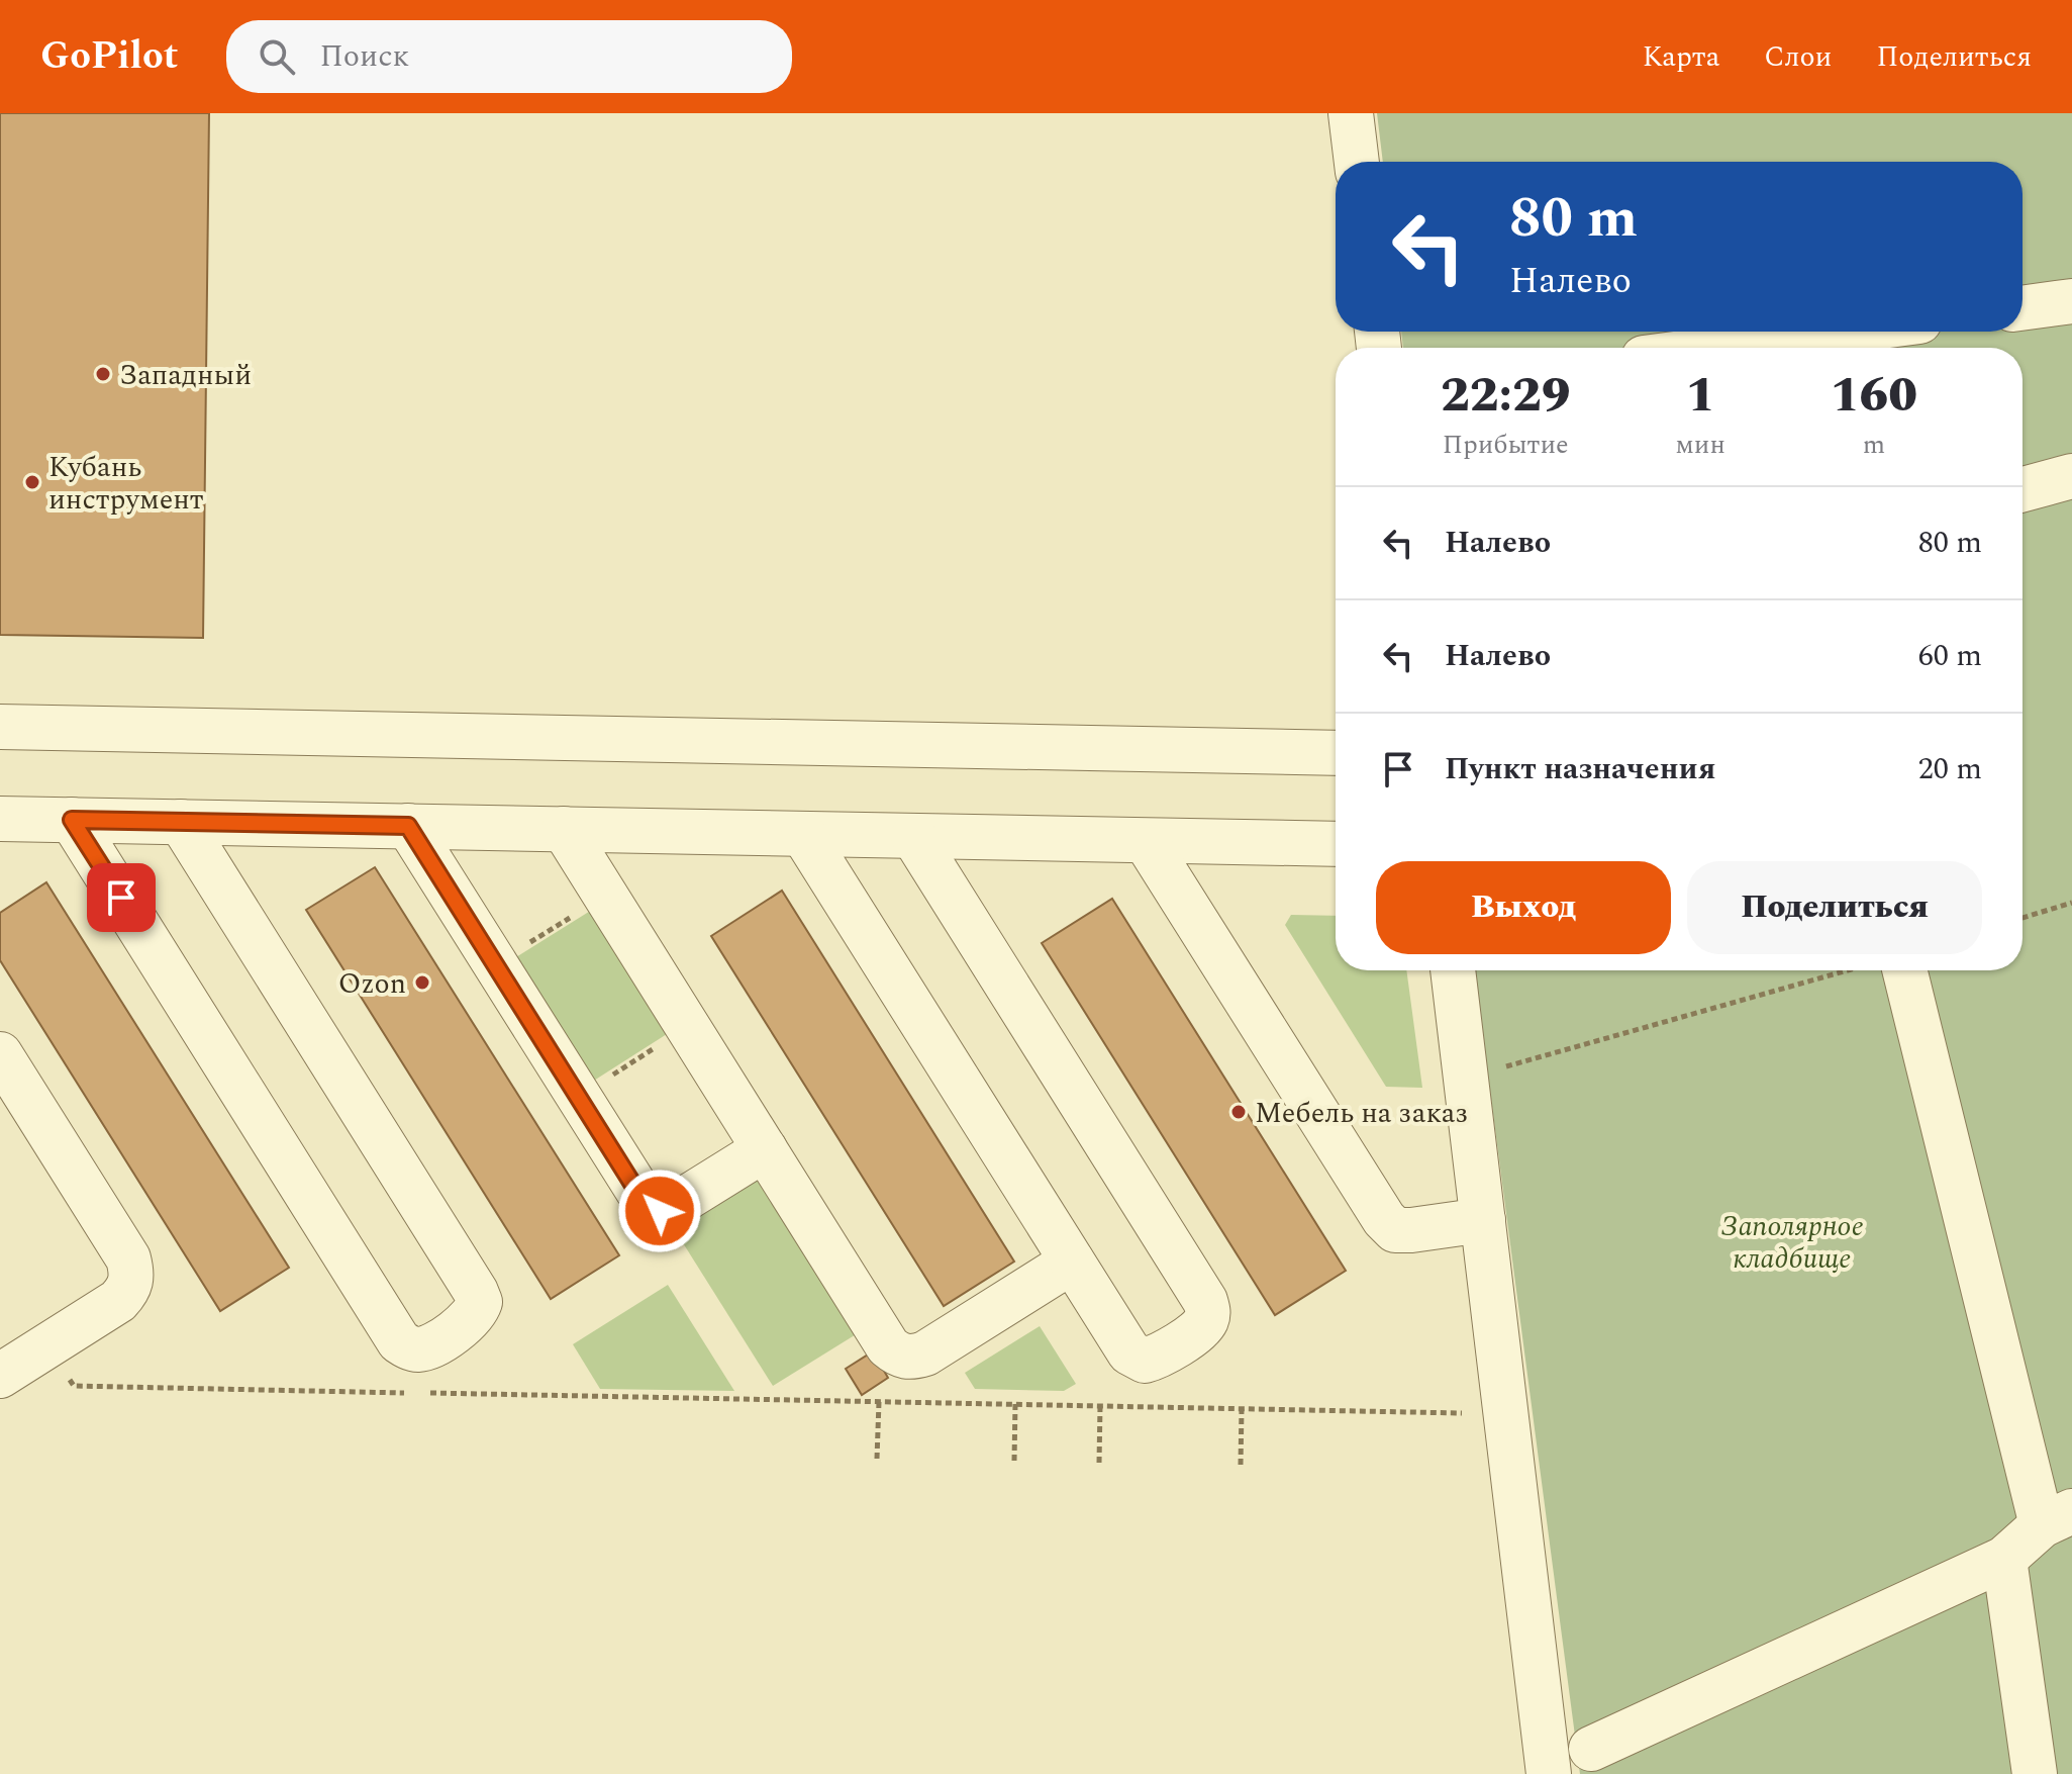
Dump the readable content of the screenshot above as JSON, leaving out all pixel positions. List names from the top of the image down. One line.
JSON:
{"parks":["Заполярное кладбище"],"places":["Западный","Кубань инструмент","Ozon","Мебель на заказ"],"page":{"header":"GoPilot","search":"Поиск","nav":["Карта","Слои","Поделиться"],"turn":["80 m","Налево"],"eta":["22:29","Прибытие","1","мин","160","m"],"list":[{"name":"Налево","value":"80 m"},{"name":"Налево","value":"60 m"},{"name":"Пункт назначения","value":"20 m"}],"buttons":["Выход","Поделиться"]}}
